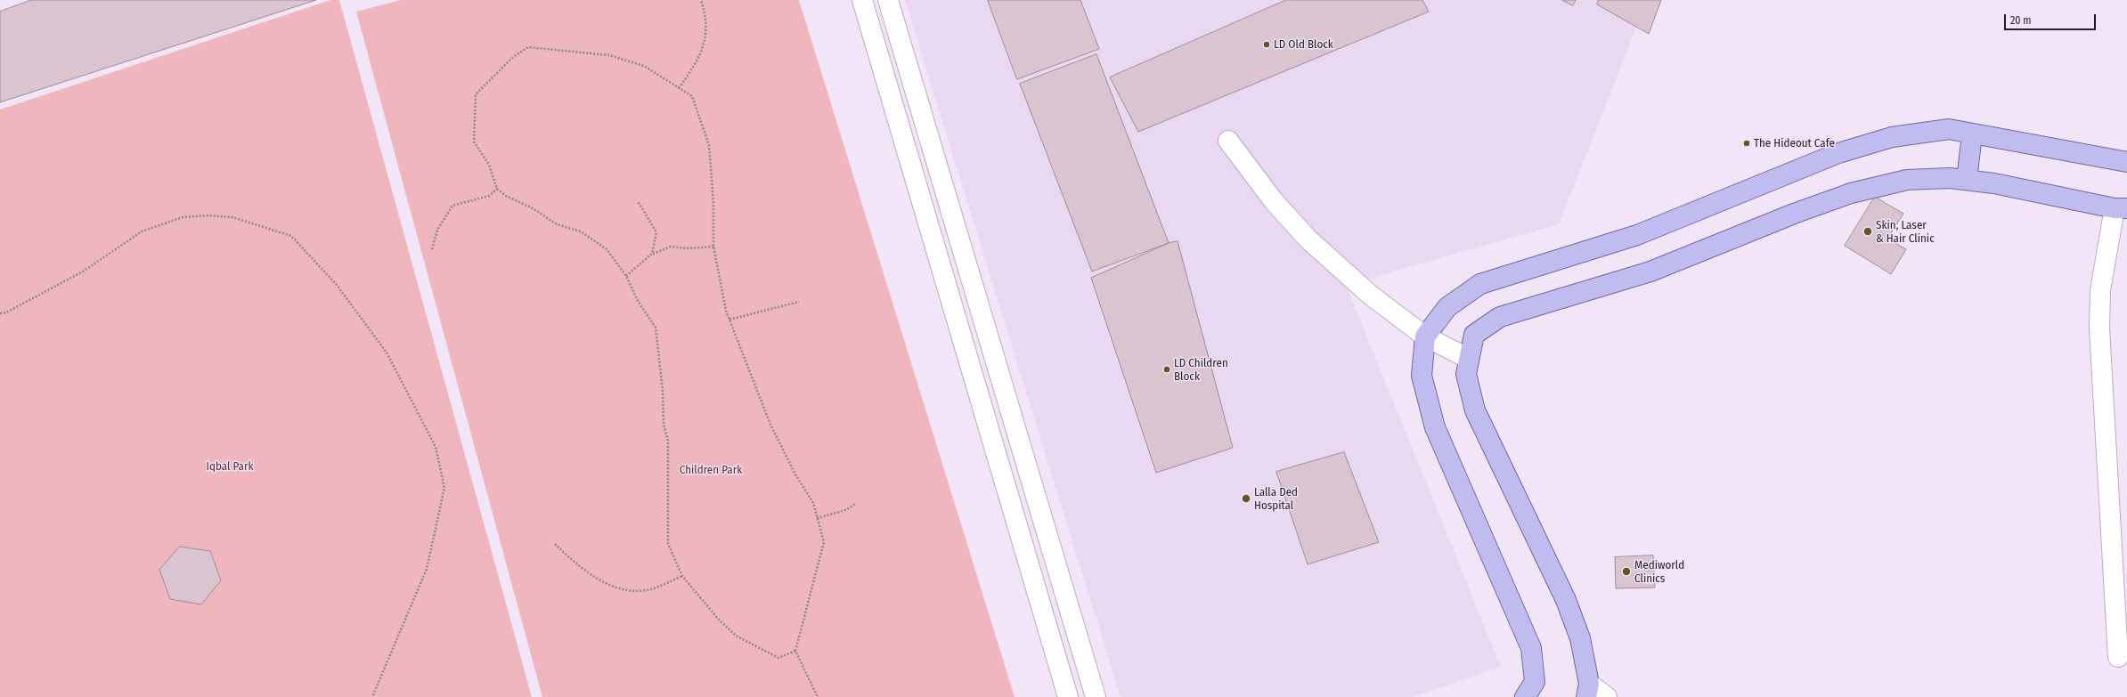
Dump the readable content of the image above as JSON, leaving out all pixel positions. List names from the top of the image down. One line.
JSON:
{"parks":["Iqbal Park","Children Park"],"places":["LD Old Block","The Hideout Cafe","Skin, Laser & Hair Clinic","LD Children Block","Lalla Ded Hospital","Mediworld Clinics"],"scale_bar":"20 m"}
